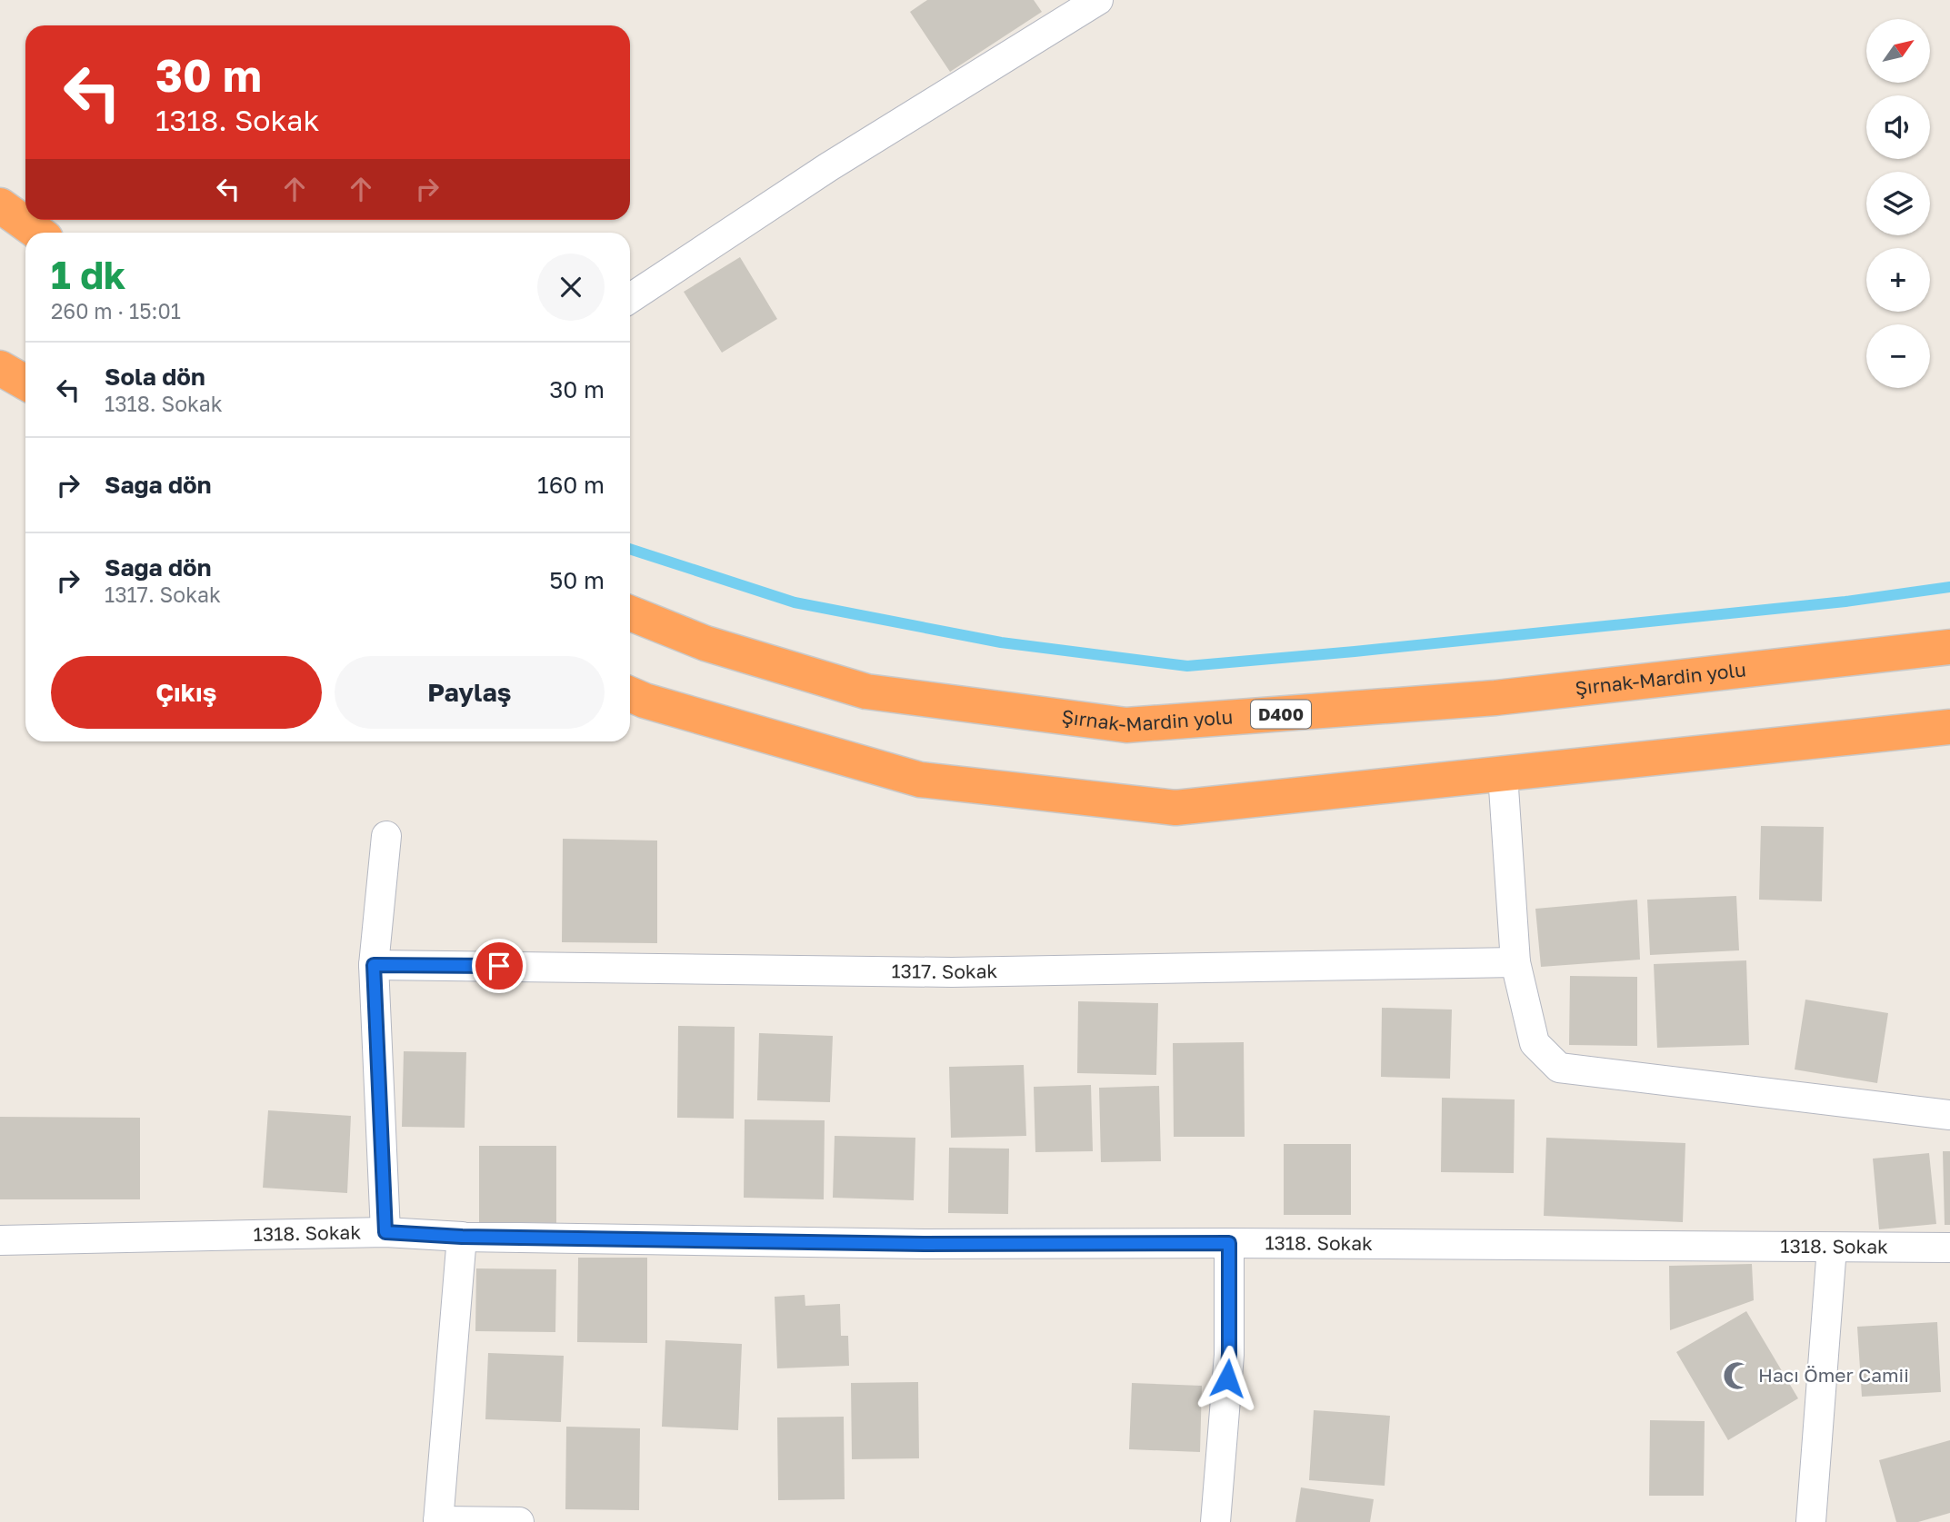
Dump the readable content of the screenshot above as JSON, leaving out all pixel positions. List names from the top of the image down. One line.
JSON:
{"streets":{"highway":["Şırnak-Mardin yolu","D400"],"street":["1317. Sokak","1318. Sokak"]},"places":{"mosque":["Hacı Ömer Camii"]},"north":"top right","page":{"map_buttons":["+","−"],"turn":["30 m","1318. Sokak"],"heading":["1 dk","260 m · 15:01"],"list":[{"name":"Sola dön","note":"1318. Sokak","value":"30 m"},{"name":"Sağa dön","value":"160 m"},{"name":"Sağa dön","note":"1317. Sokak","value":"50 m"}],"buttons":["Çıkış","Paylaş"]}}
